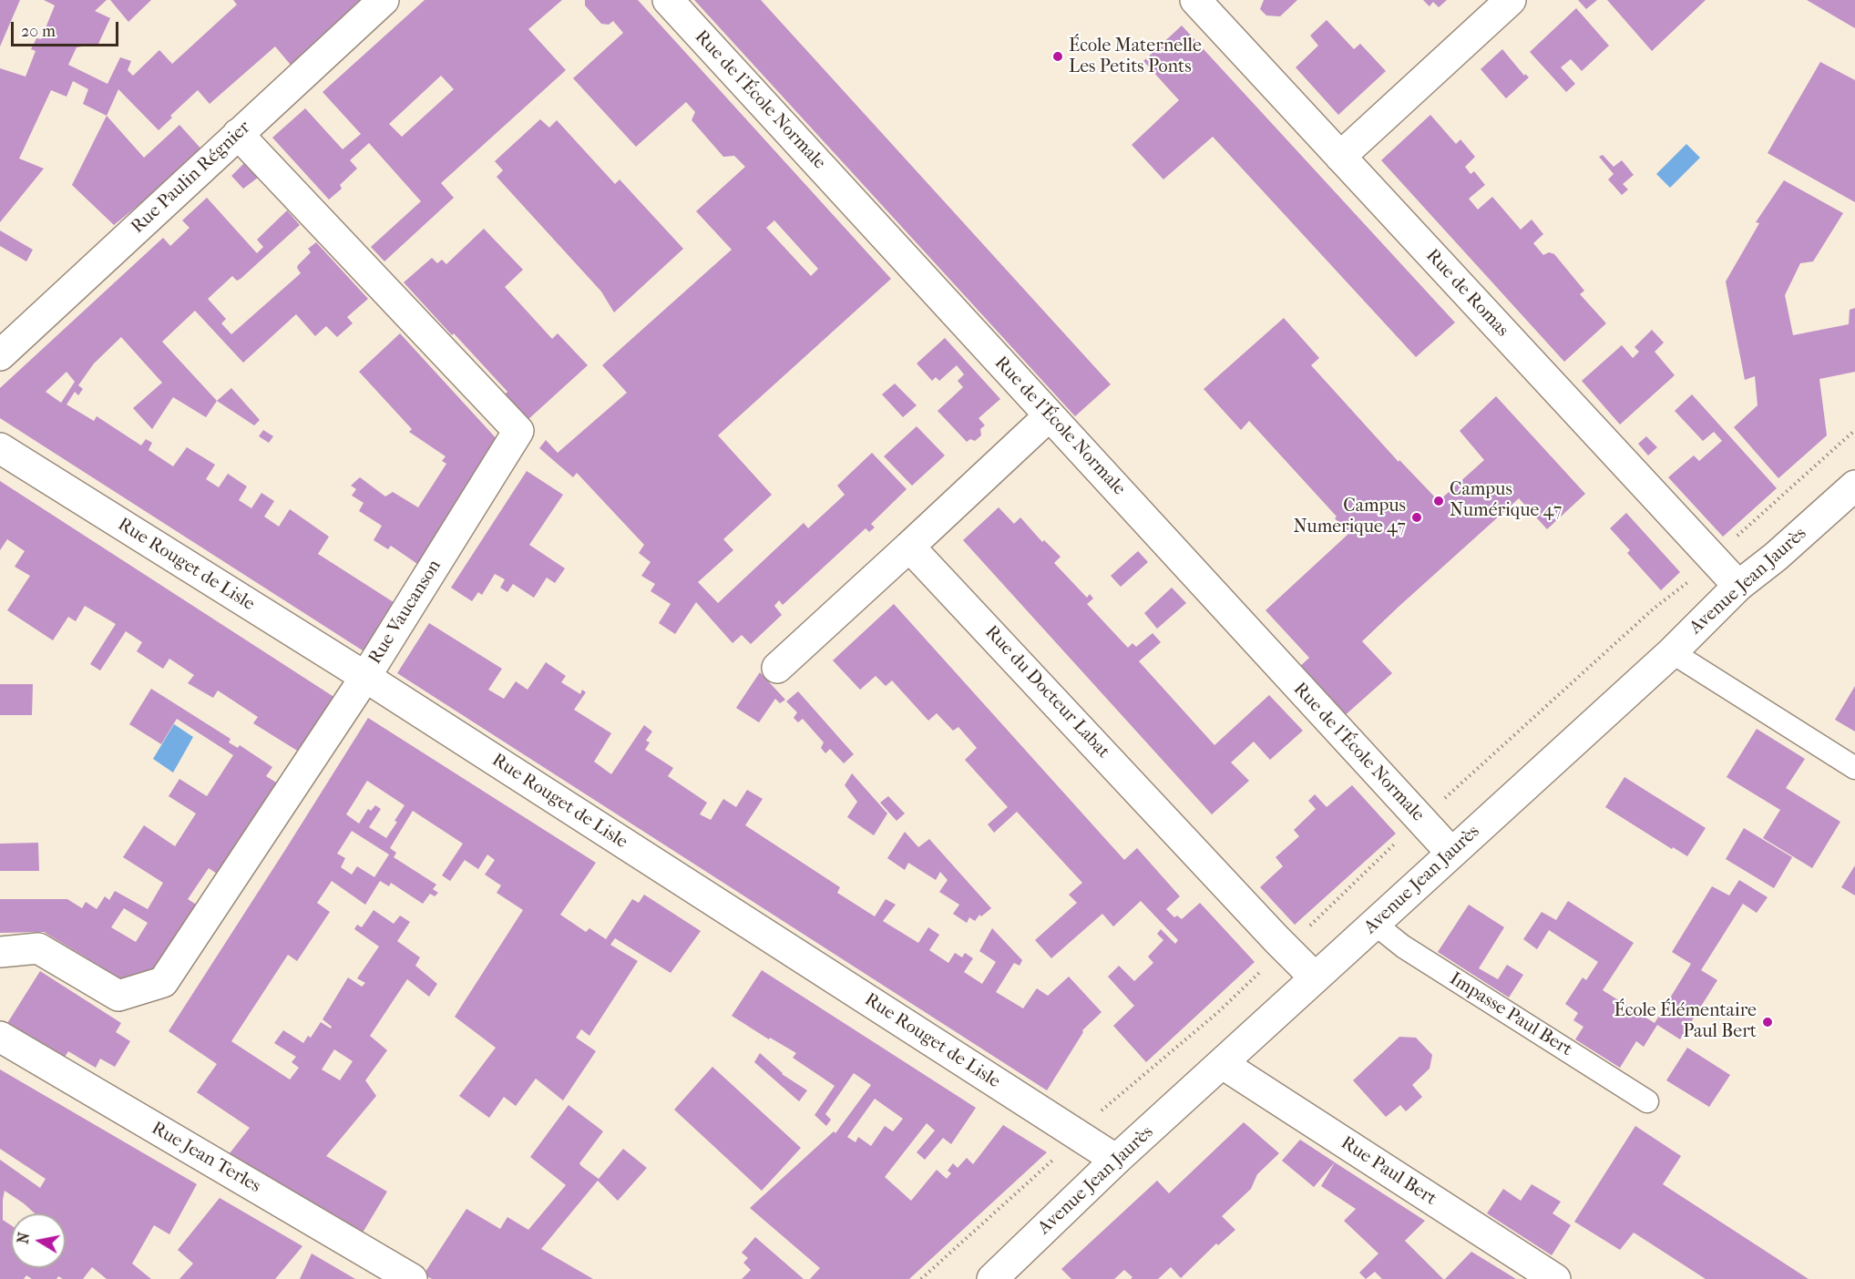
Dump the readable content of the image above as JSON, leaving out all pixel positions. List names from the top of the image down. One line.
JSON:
{"streets":{"street":["Rue de l'École Normale","Rue Paulin Régnier","Rue de Romas","Rue Rouget de Lisle","Avenue Jean Jaurès","Rue Vaucanson","Rue du Docteur Labat","Rue Jean Terles","Rue Paul Bert"],"lane":["Impasse Paul Bert"]},"crossings":[["Rue de l'École Normale","Avenue Jean Jaurès"],["Rue Paulin Régnier","Rue Vaucanson"],["Rue de Romas","Avenue Jean Jaurès"],["Rue Rouget de Lisle","Avenue Jean Jaurès"],["Rue Rouget de Lisle","Rue Vaucanson"],["Avenue Jean Jaurès","Rue du Docteur Labat"],["Avenue Jean Jaurès","Impasse Paul Bert"],["Avenue Jean Jaurès","Rue Paul Bert"]],"places":["École Maternelle Les Petits Ponts","Campus Numérique 47","Campus Numerique 47","École Élémentaire Paul Bert"],"scale_bar":"20 m","north":"left"}
